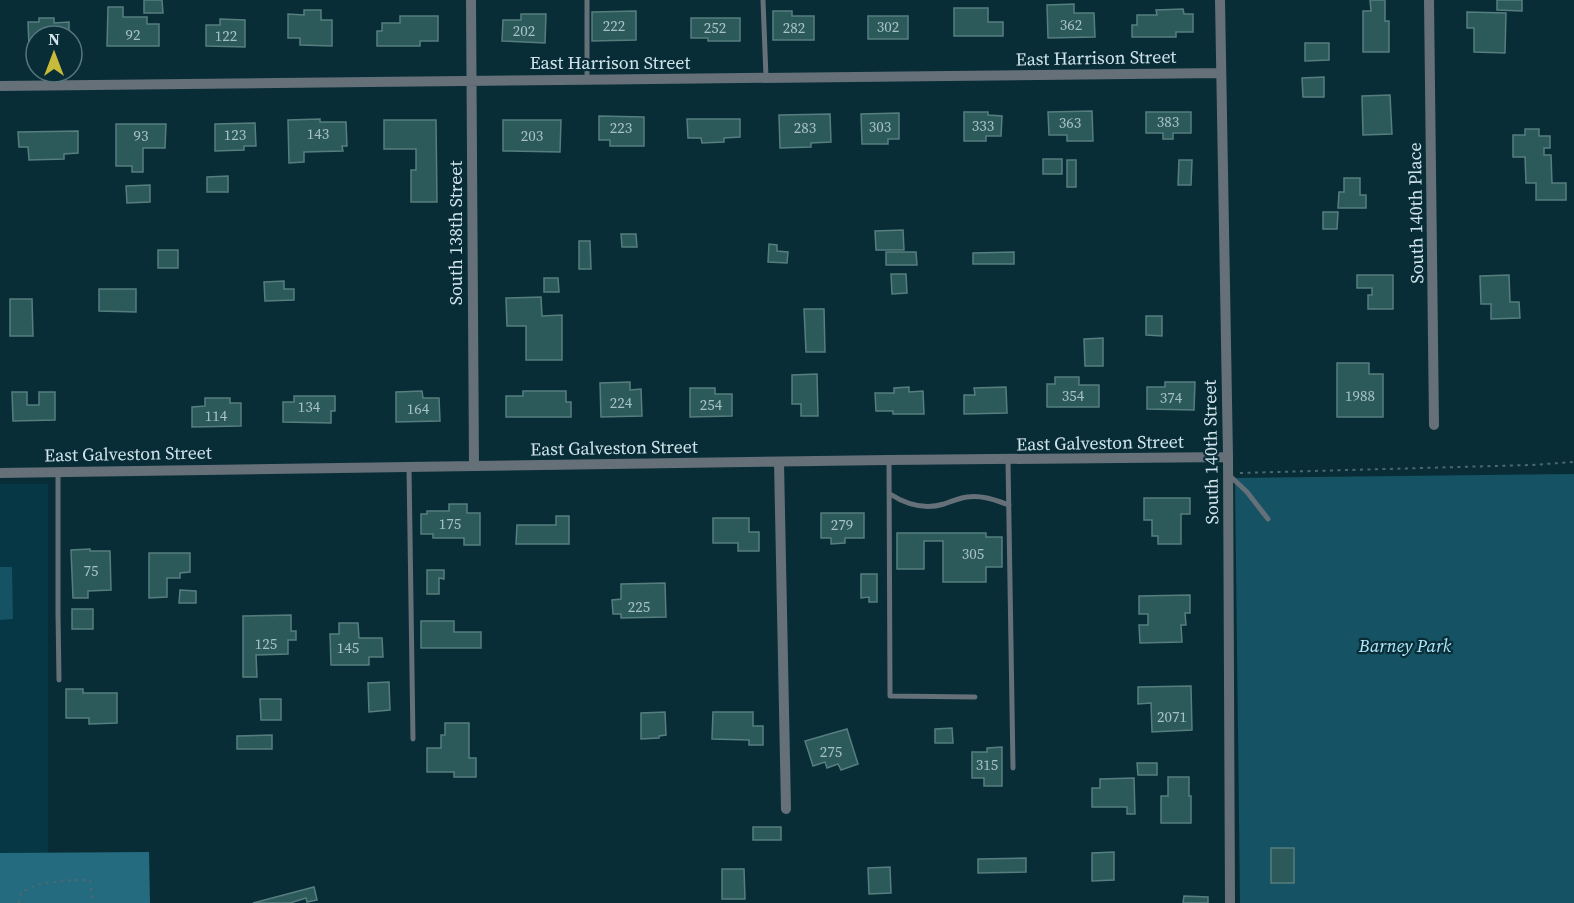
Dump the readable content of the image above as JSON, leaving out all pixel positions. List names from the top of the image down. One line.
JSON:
{"streets":{"street":["East Harrison Street","South 140th Place","South 138th Street","East Galveston Street","South 140th Street"]},"crossings":[["East Harrison Street","South 138th Street"],["East Harrison Street","South 140th Street"],["South 138th Street","East Galveston Street"],["East Galveston Street","South 140th Street"]],"parks":["Barney Park"],"house_numbers":["362","222","302","252","282","202","92","122","383","363","333","303","223","283","143","123","93","203","354","1988","374","224","254","134","164","114","175","279","305","75","225","125","145","2071","275","315"],"north":"top"}
